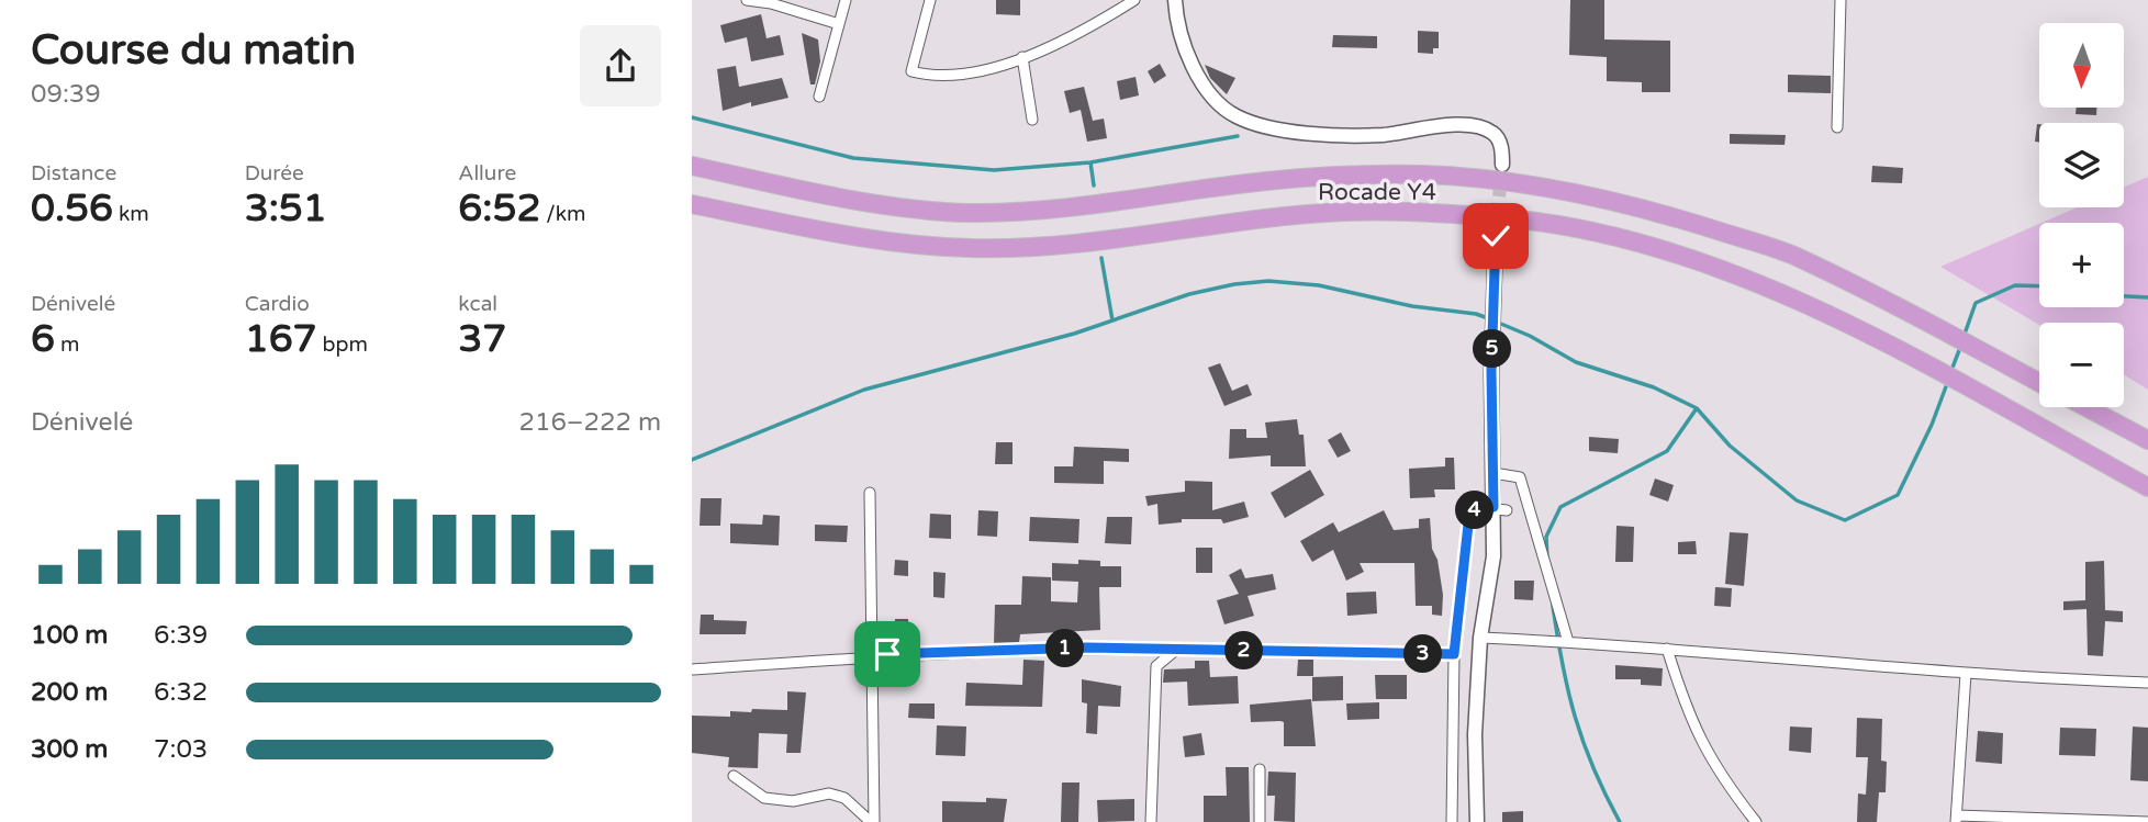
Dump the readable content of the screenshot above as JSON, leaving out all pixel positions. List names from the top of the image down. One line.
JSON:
{"streets":{"highway":["Rocade Y4"]},"north":"bottom","page":{"heading":["Course du matin","09:39"],"map_buttons":["+","−"],"stats":[["Distance","0.56 km"],["Durée","3:51"],["Allure","6:52 /km"],["Dénivelé","6 m"],["Cardio","167 bpm"],["kcal","37"]],"pins":["5","4","1","2","3"],"chart":["Dénivelé","216–222 m"],"list":[{"name":"100 m","note":"6:39"},{"name":"200 m","note":"6:32"},{"name":"300 m","note":"7:03"}]}}
